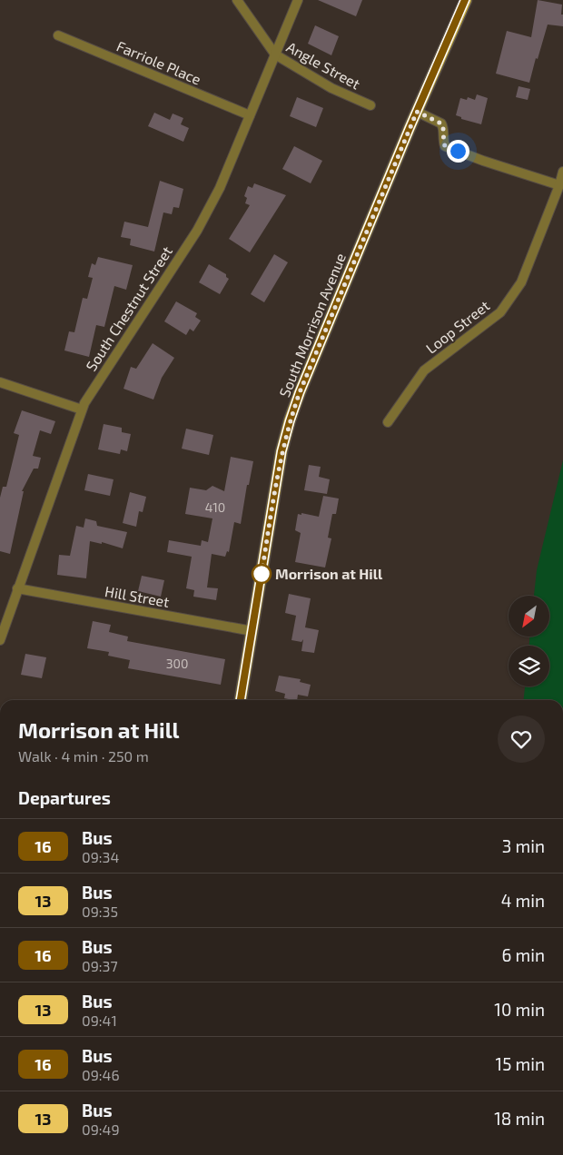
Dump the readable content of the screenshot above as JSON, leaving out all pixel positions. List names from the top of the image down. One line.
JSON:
{"streets":{"main road":["South Morrison Avenue"],"street":["Farriole Place","Angle Street","South Chestnut Street","Loop Street","Hill Street"]},"crossings":[["Farriole Place","South Chestnut Street"],["Angle Street","South Chestnut Street"],["South Chestnut Street","Hill Street"],["South Morrison Avenue","Hill Street"]],"places":["Morrison at Hill"],"lines":["bus line 16"],"house_numbers":["410","300"],"north":"bottom left","page":{"heading":[["Morrison at Hill","Walk · 4 min · 250 m"],"Departures"],"list":[{"mark":"16","name":"Bus","note":"09:34","value":"3 min"},{"mark":"13","name":"Bus","note":"09:35","value":"4 min"},{"mark":"16","name":"Bus","note":"09:37","value":"6 min"},{"mark":"13","name":"Bus","note":"09:41","value":"10 min"},{"mark":"16","name":"Bus","note":"09:46","value":"15 min"},{"mark":"13","name":"Bus","note":"09:49","value":"18 min"}]}}
